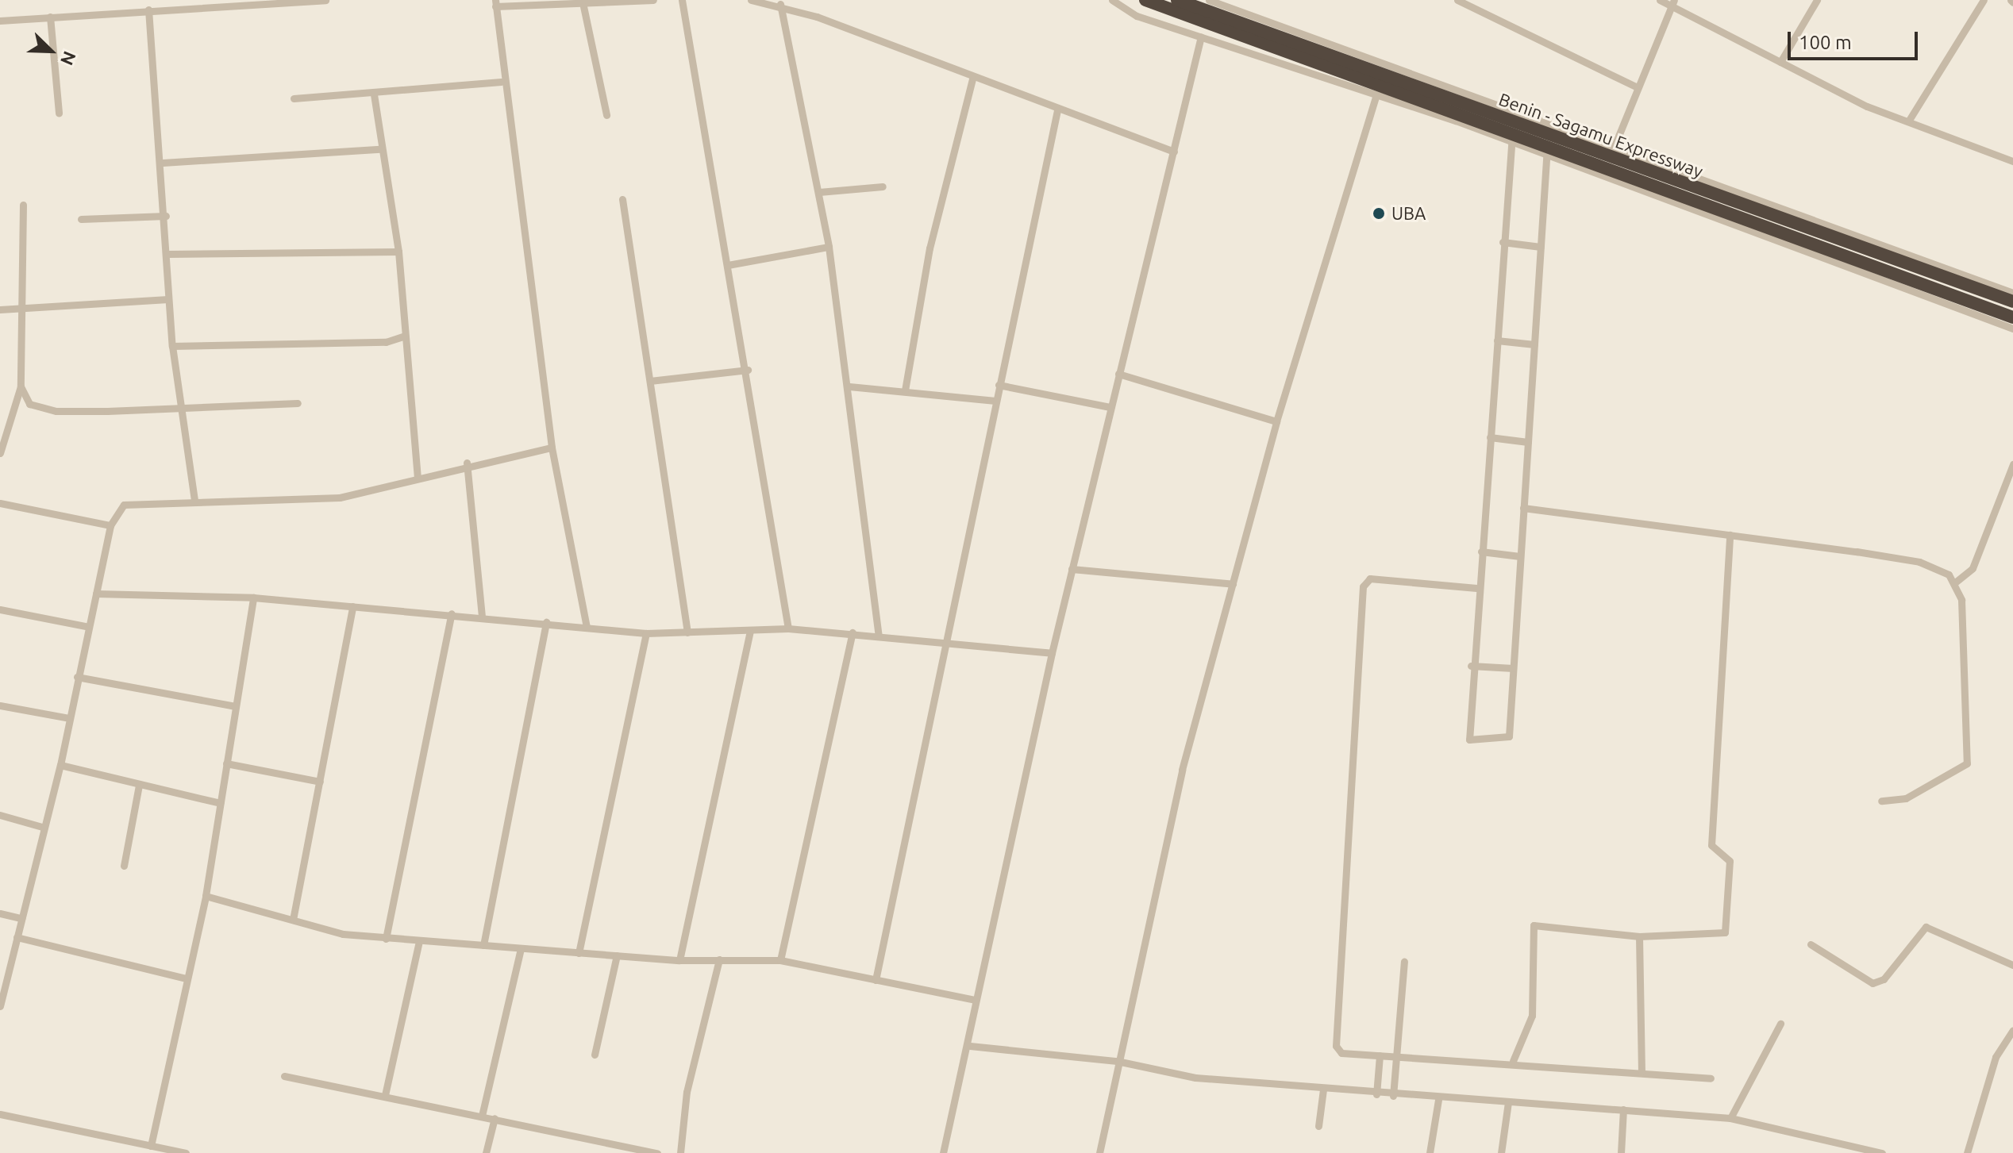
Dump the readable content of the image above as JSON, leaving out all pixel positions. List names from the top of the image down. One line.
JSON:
{"streets":{"highway":["Benin - Sagamu Expressway"]},"places":["UBA"],"scale_bar":"100 m","north":"bottom right"}
